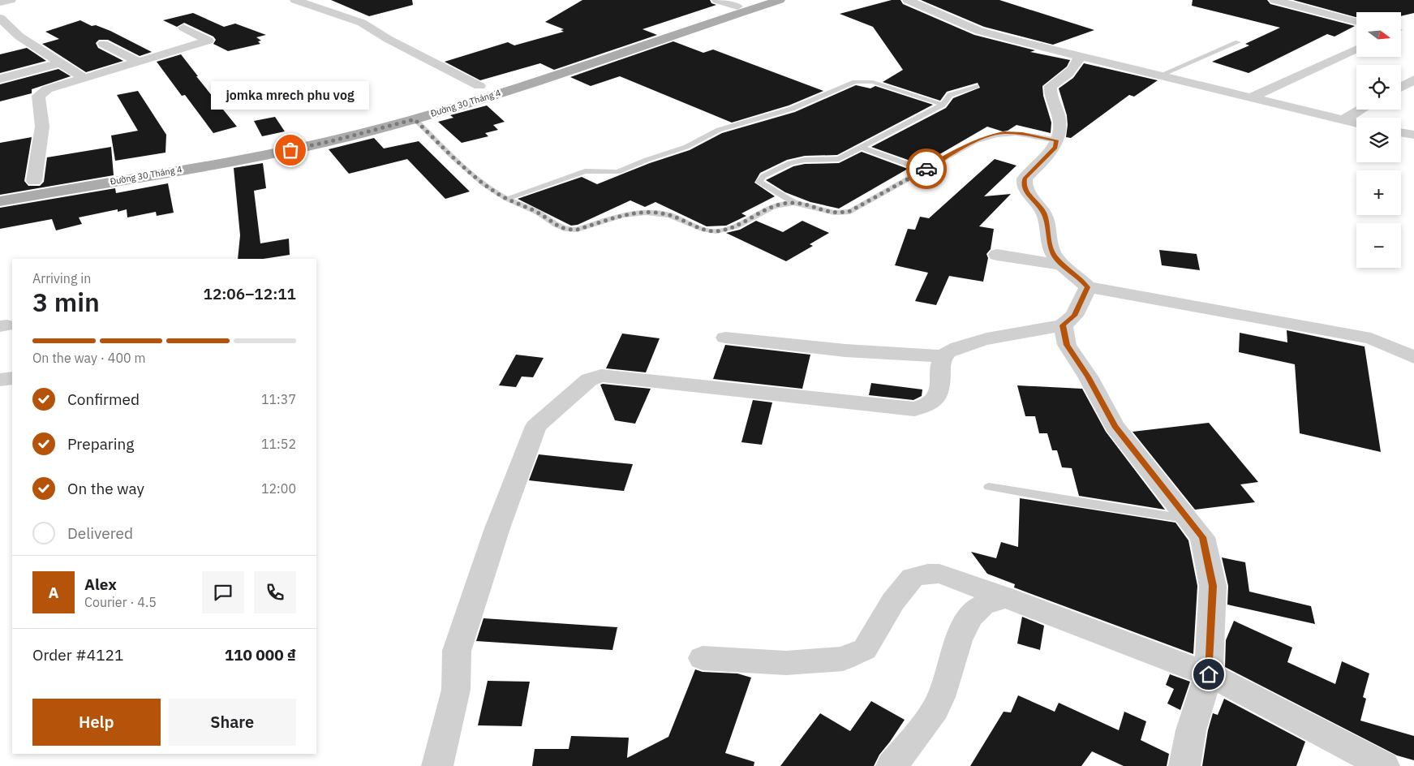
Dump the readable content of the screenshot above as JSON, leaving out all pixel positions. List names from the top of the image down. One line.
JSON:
{"streets":{"main road":["Đường 30 Tháng 4"]},"places":["jomka mrech phu vog"],"north":"right","page":{"map_buttons":["+","−"],"bubble":"jomka mrech phu vog","heading":["3 min","Arriving in","12:06–12:11"],"panel":["Alex","Courier · 4.5","Order #4121","110 000 ₫"],"bar":"On the way · 400 m","list":[["Confirmed","11:37"],["Preparing","11:52"],["On the way","12:00"],"Delivered"],"round":"A","buttons":["Help","Share"]}}
